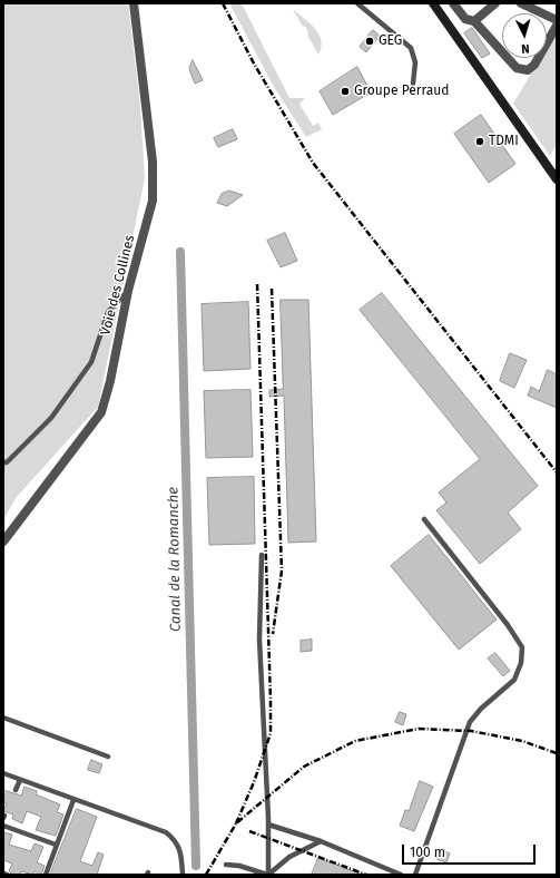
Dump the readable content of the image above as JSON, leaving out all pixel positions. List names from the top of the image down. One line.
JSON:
{"streets":{"street":["Voie des Collines"]},"water":["Canal de la Romanche"],"places":["GEG","Groupe Perraud","TDMI"],"scale_bar":"100 m","north":"bottom"}
